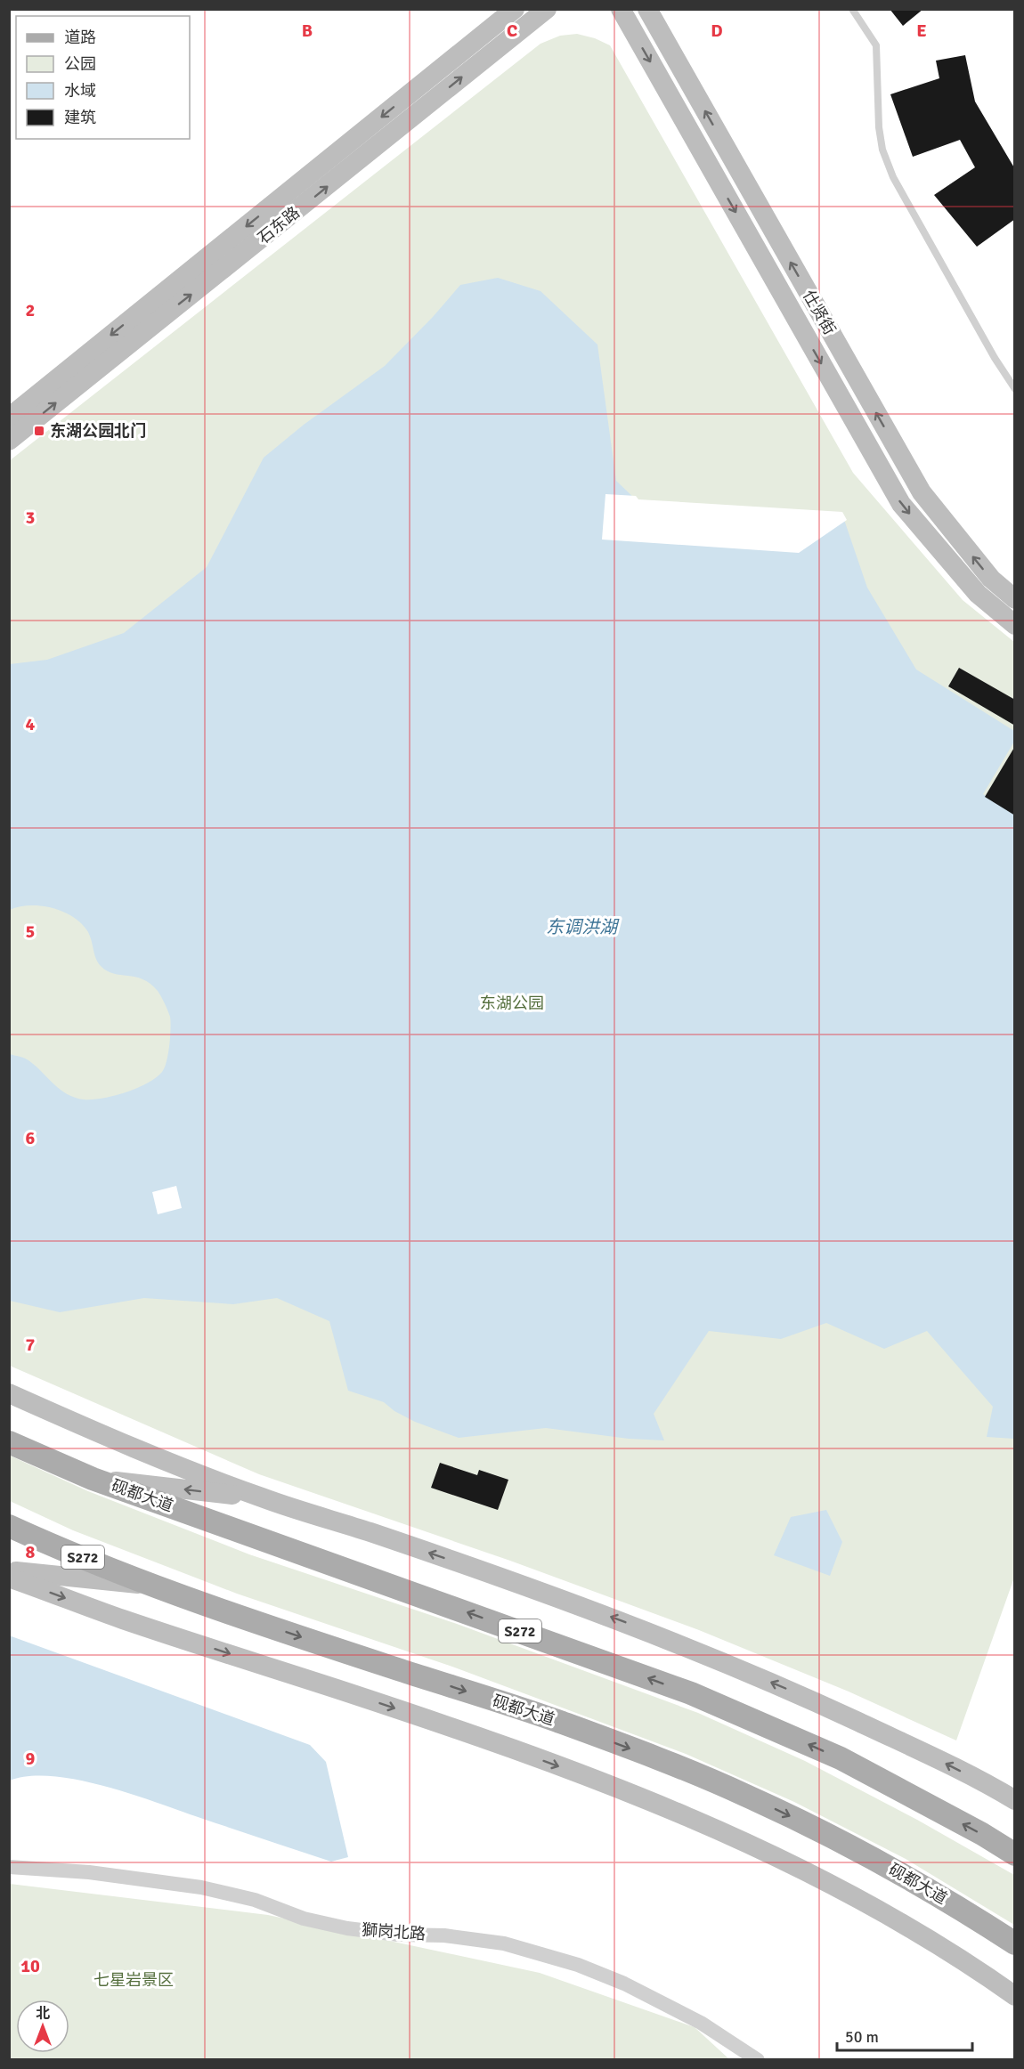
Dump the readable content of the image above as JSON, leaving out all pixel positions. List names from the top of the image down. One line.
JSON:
{"streets":{"main road":["砚都大道","S272"],"street":["石东路","仕贤街","獅岗北路"]},"water":["东调洪湖"],"parks":["东湖公园","七星岩景区"],"places":{"transit":["东湖公园北门"]},"legend":["道路","公园","水域","建筑"],"scale_bar":"50 m","north":"top","grid":{"columns":["B","C","D","E"],"rows":["2","3","4","5","6","7","8","9","10"]}}
